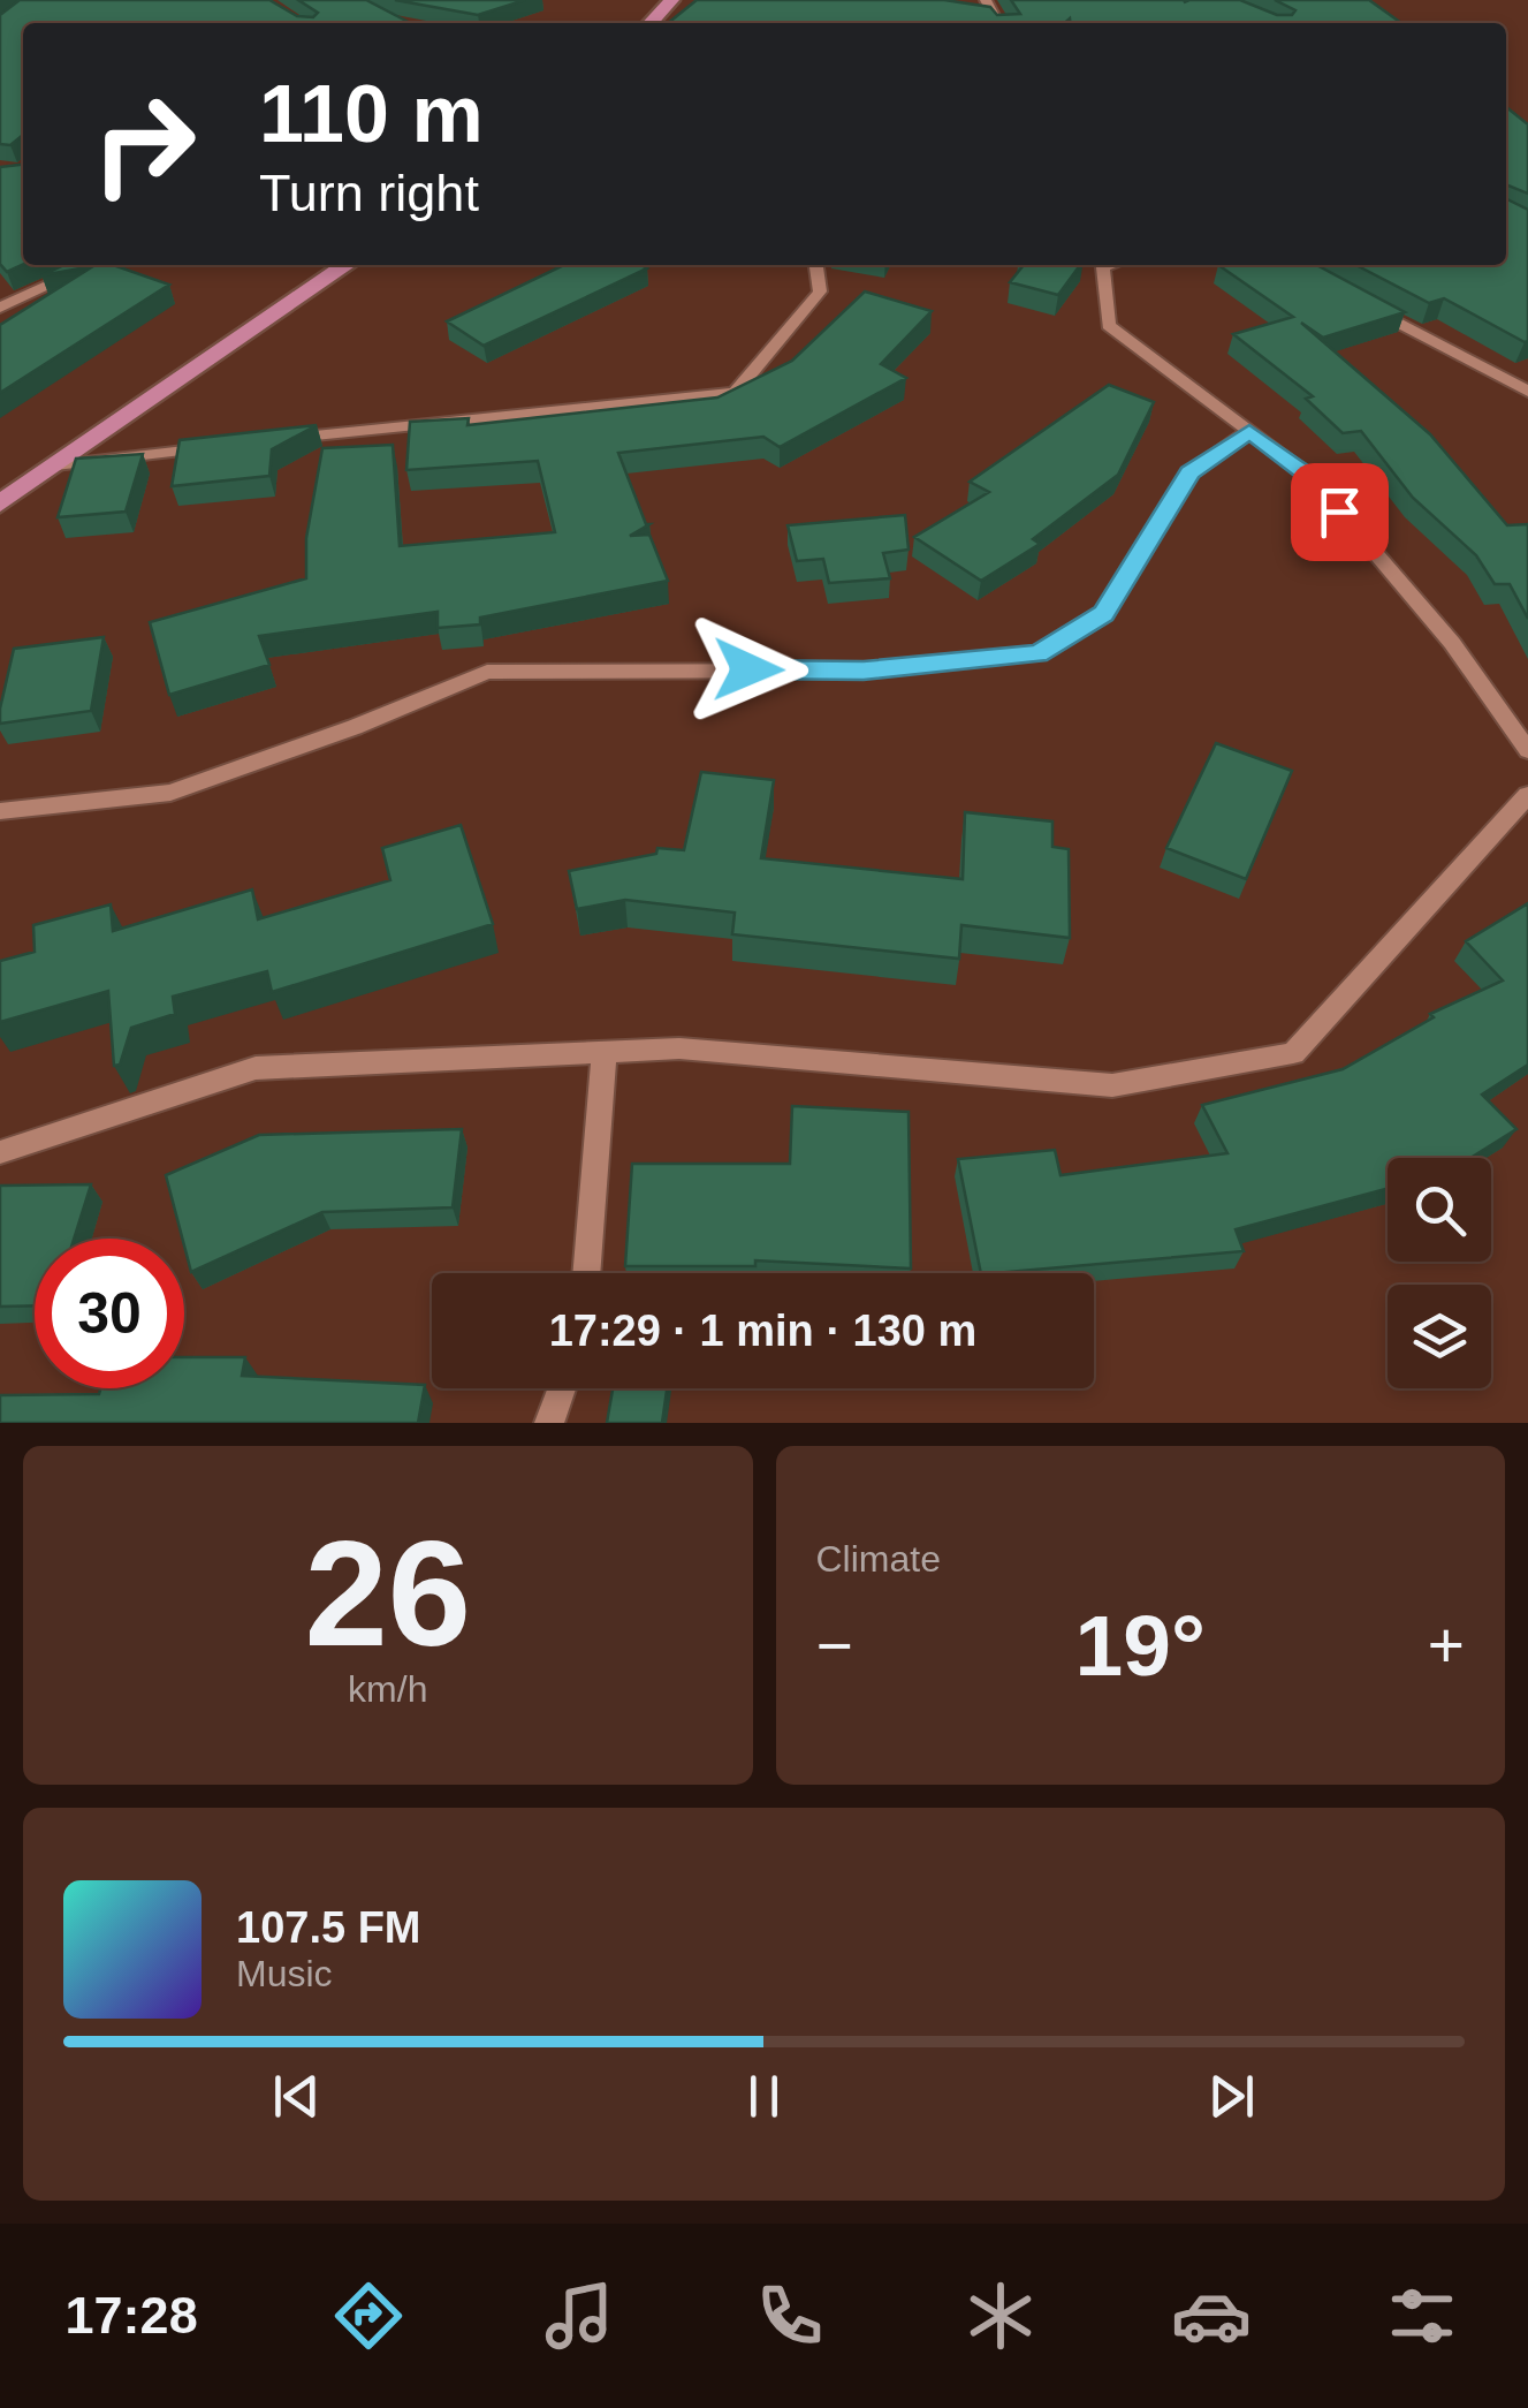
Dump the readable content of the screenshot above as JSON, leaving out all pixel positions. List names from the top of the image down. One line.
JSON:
{"page":{"turn":["110 m","Turn right"],"limit":"30","trip":"17:29 · 1 min · 130 m","tile":[["26","km/h"],"Climate"],"heat":["−","19°","+"],"song":["107.5 FM","Music"],"tabs":"17:28"}}
